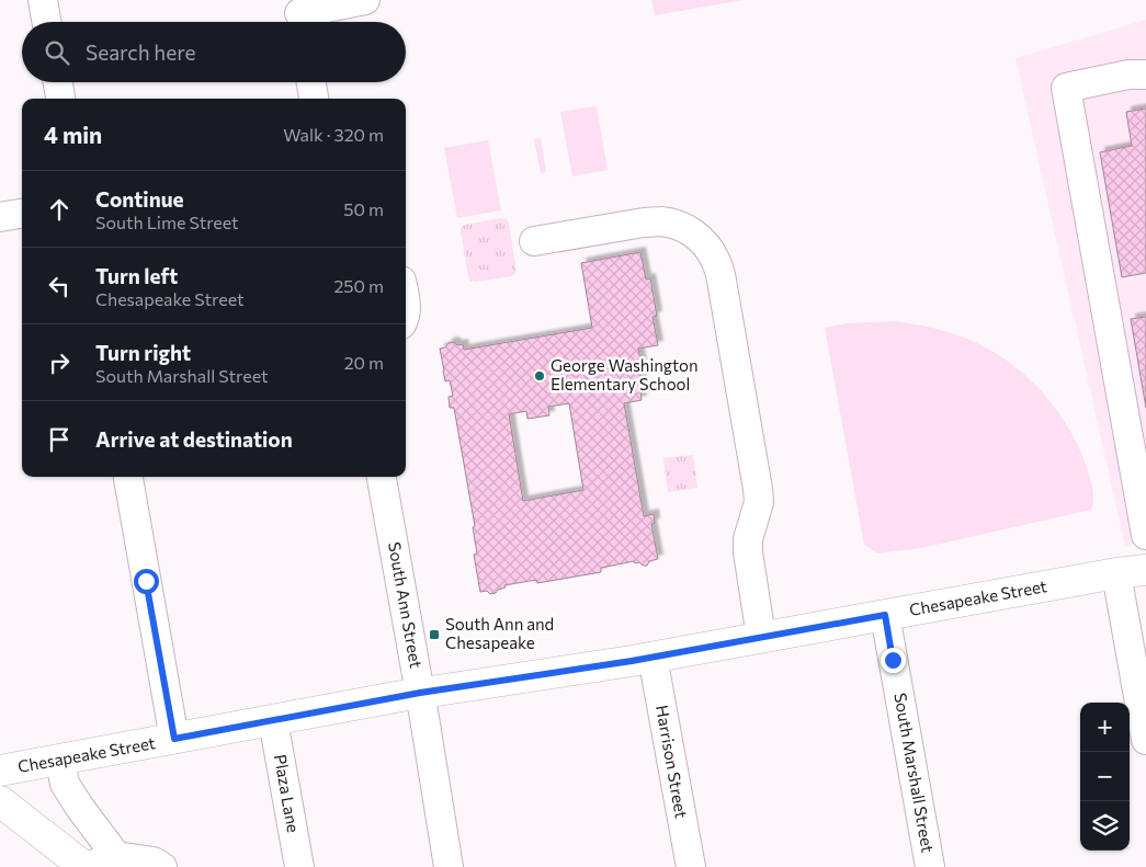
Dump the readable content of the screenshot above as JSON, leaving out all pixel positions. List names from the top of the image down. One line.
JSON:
{"streets":{"main road":["Chesapeake Street"],"street":["South Ann Street","Harrison Street","South Marshall Street","Plaza Lane"]},"crossings":[["Chesapeake Street","South Ann Street"],["Chesapeake Street","Harrison Street"],["Chesapeake Street","South Marshall Street"],["Chesapeake Street","Plaza Lane"]],"places":{"other":["George Washington Elementary School"],"transit":["South Ann and Chesapeake"]},"page":{"search":"Search here","heading":["4 min","Walk · 320 m"],"list":[["Continue","South Lime Street","50 m"],["Turn left","Chesapeake Street","250 m"],["Turn right","South Marshall Street","20 m"],"Arrive at destination"],"map_buttons":["+","−"]}}
